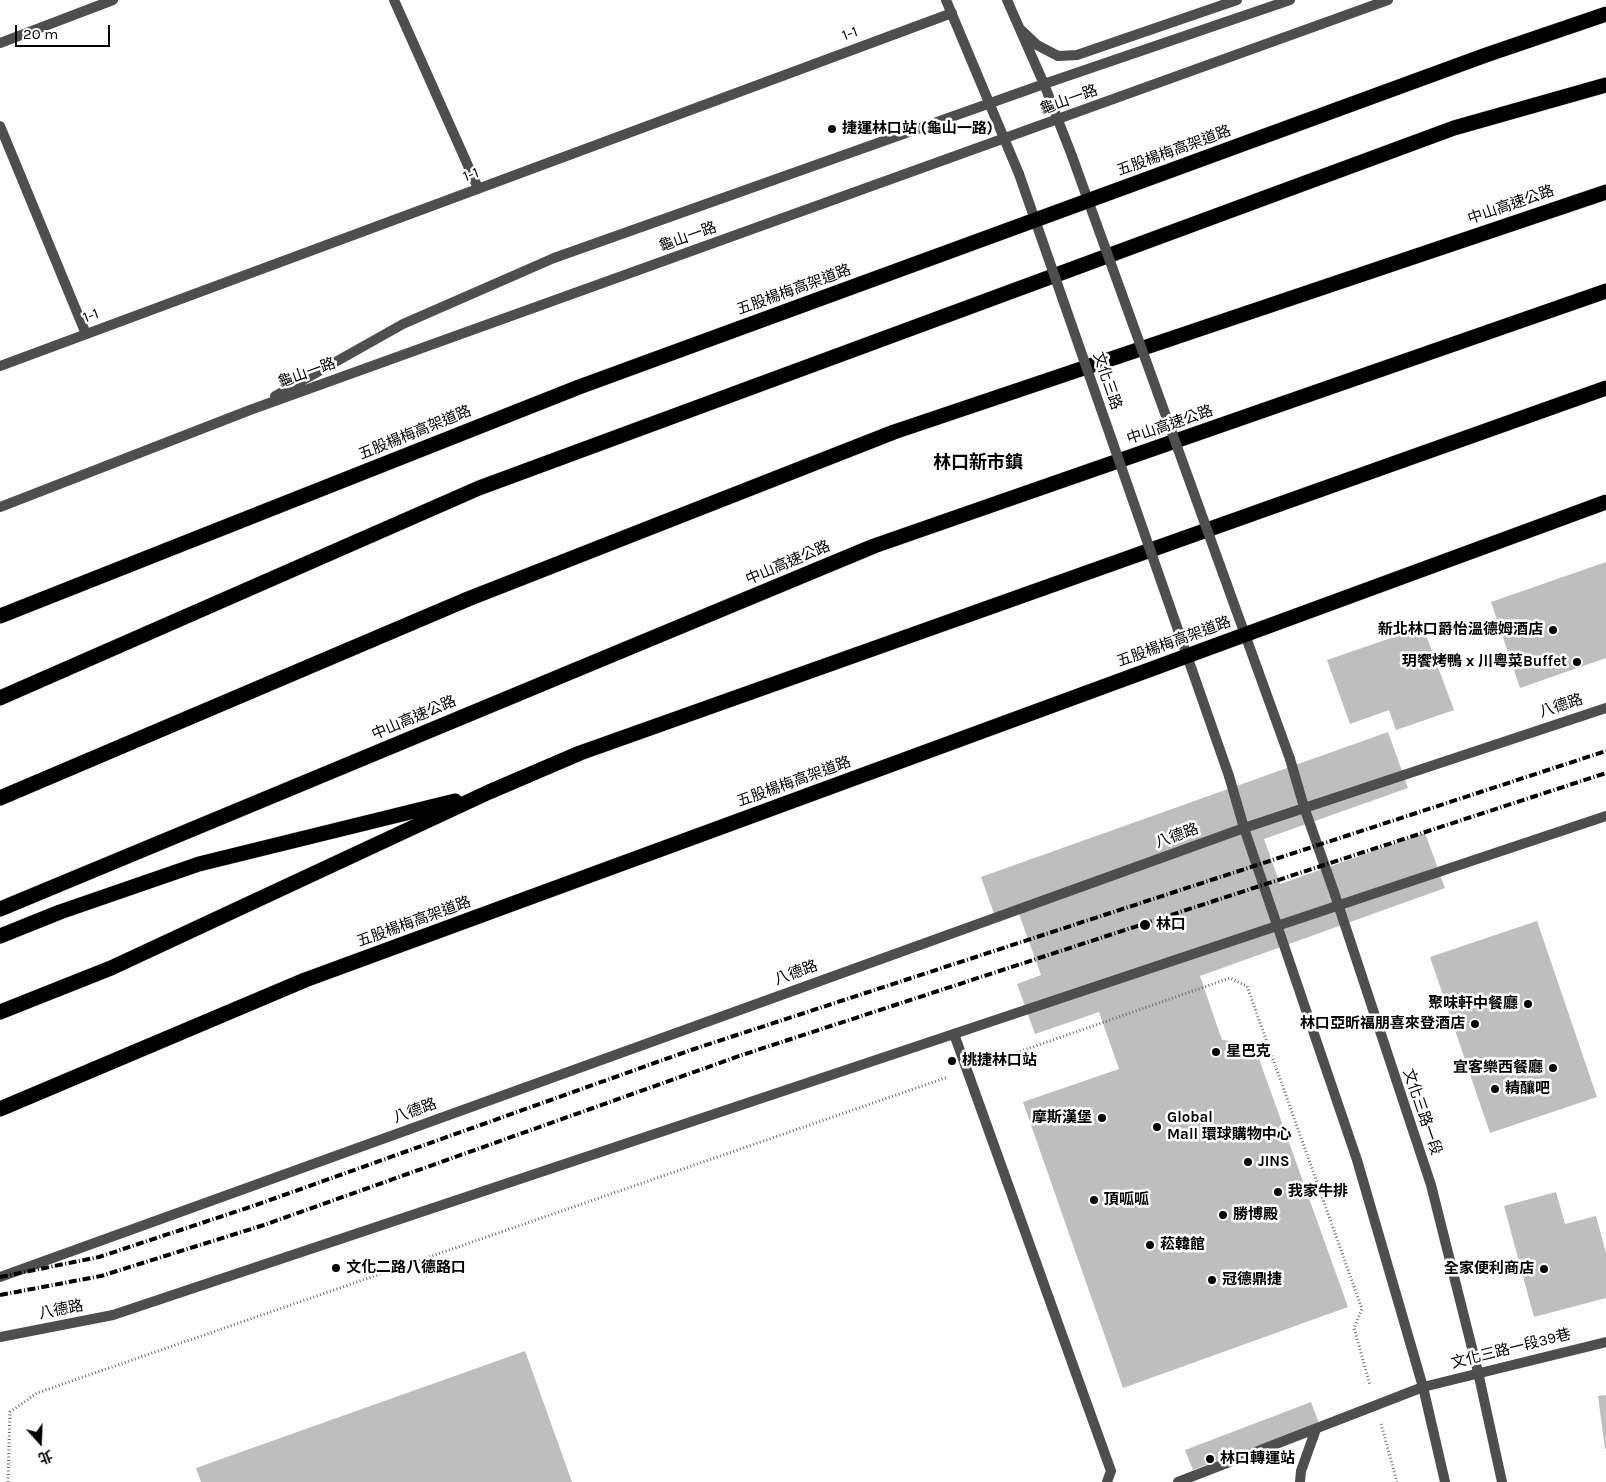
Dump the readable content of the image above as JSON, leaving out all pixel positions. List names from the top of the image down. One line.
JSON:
{"streets":{"highway":["五股楊梅高架道路","中山高速公路"],"street":["1-1","龜山一路","文化三路","八德路","文化三路一段","文化三路一段39巷"]},"crossings":[["1-1","文化三路"],["龜山一路","文化三路"],["龜山一路","文化三路一段"],["文化三路","八德路"],["八德路","文化三路一段"],["文化三路一段","文化三路一段39巷"]],"districts":["林口新市鎮"],"places":["捷運林口站 (龜山一路)","新北林口爵怡溫德姆酒店","玥饗烤鴨 x 川粵菜Buffet","林口","聚味軒中餐廳","林口亞昕福朋喜來登酒店","星巴克","桃捷林口站","宜客樂西餐廳","精釀吧","摩斯漢堡","Global Mall 環球購物中心","JINS","我家牛排","頂呱呱","勝博殿","菘韓館","文化二路八德路口","全家便利商店","冠德鼎捷","林口轉運站"],"scale_bar":"20 m","north":"bottom"}
